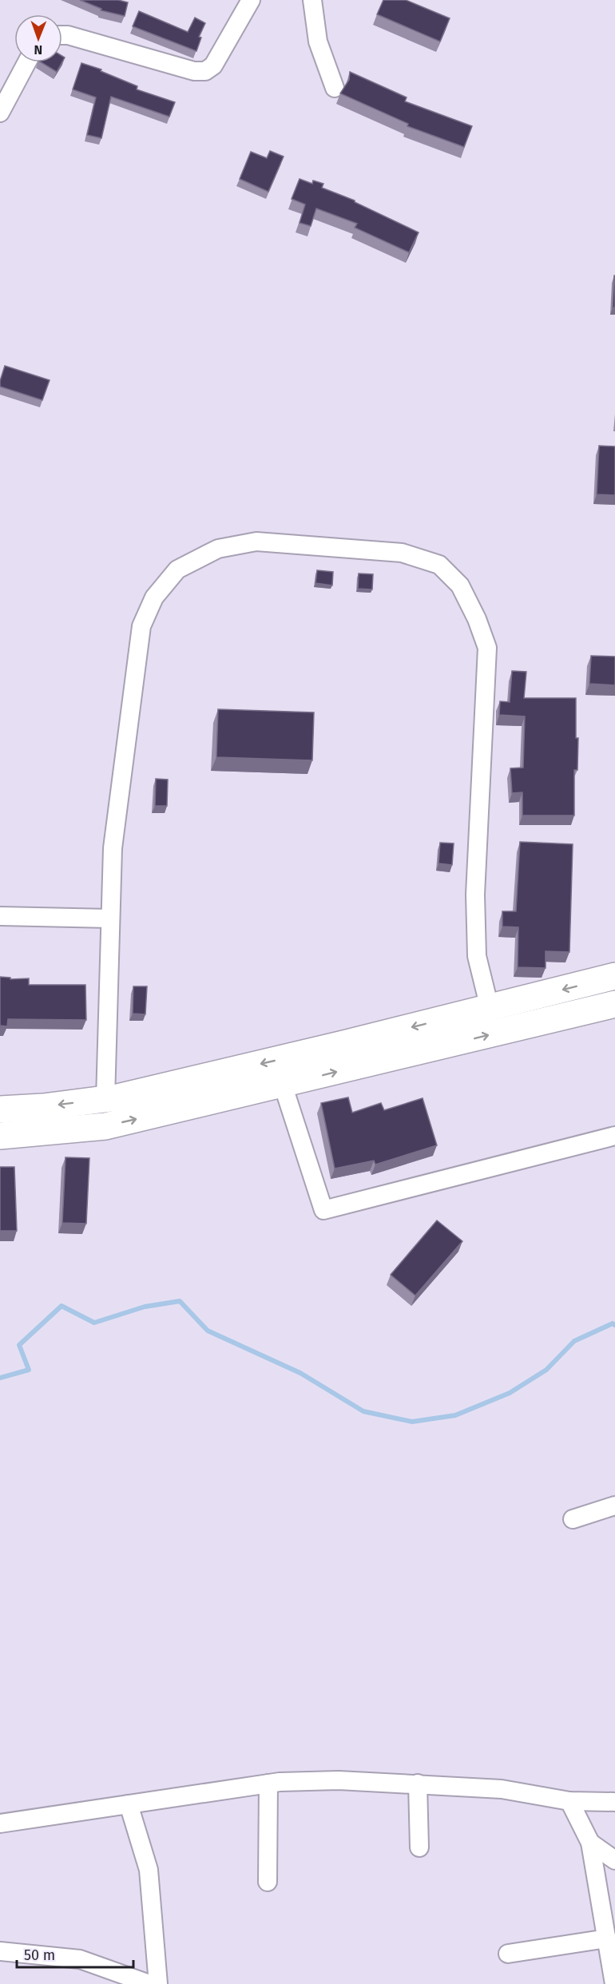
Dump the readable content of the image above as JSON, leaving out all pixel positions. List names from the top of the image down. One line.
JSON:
{"scale_bar":"50 m","north":"bottom"}
